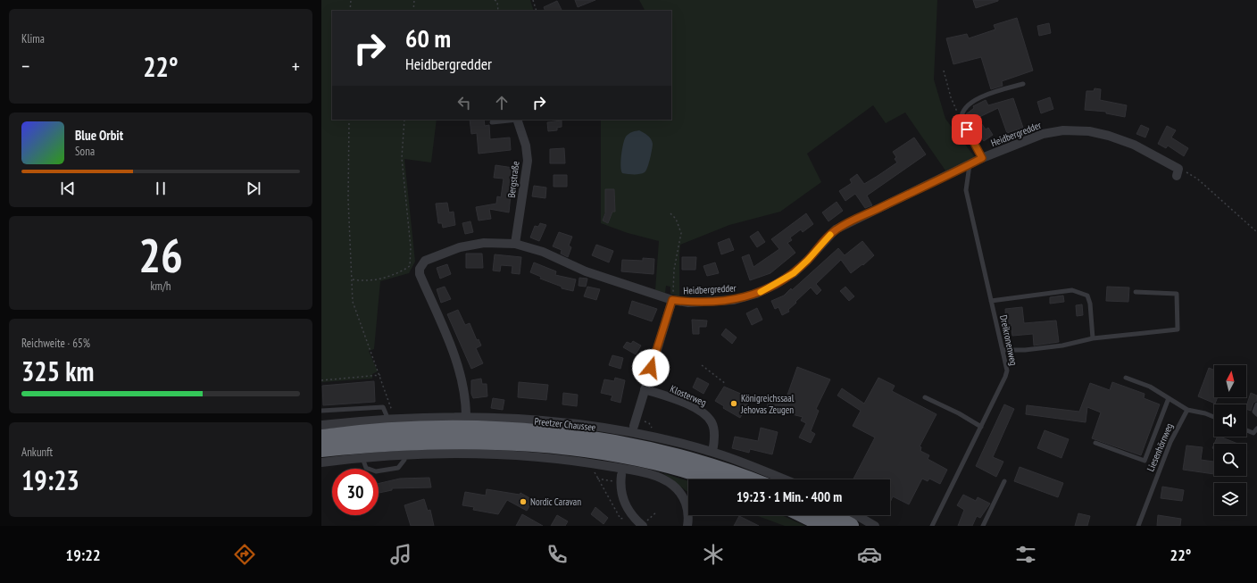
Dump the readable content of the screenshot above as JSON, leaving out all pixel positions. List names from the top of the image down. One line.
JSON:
{"streets":{"highway":["Preetzer Chaussee"],"street":["Heidbergredder","Bergstraße","Klosterweg"],"lane":["Dreikronenweg","Liesenhörnweg"]},"crossings":[["Heidbergredder","Bergstraße"],["Heidbergredder","Dreikronenweg"],["Heidbergredder","Preetzer Chaussee"],["Klosterweg","Preetzer Chaussee"]],"places":["Königreichssaal Jehovas Zeugen","Nordic Caravan"],"north":"top","page":{"tile":["Klima",["26","km/h"],["Reichweite · 65%","325 km"],["Ankunft","19:23"]],"turn":["60 m","Heidbergredder"],"heat":["−","22°","+"],"song":["Blue Orbit","Sona"],"limit":"30","trip":"19:23 · 1 Min. · 400 m","tabs":["19:22","22°"]}}
